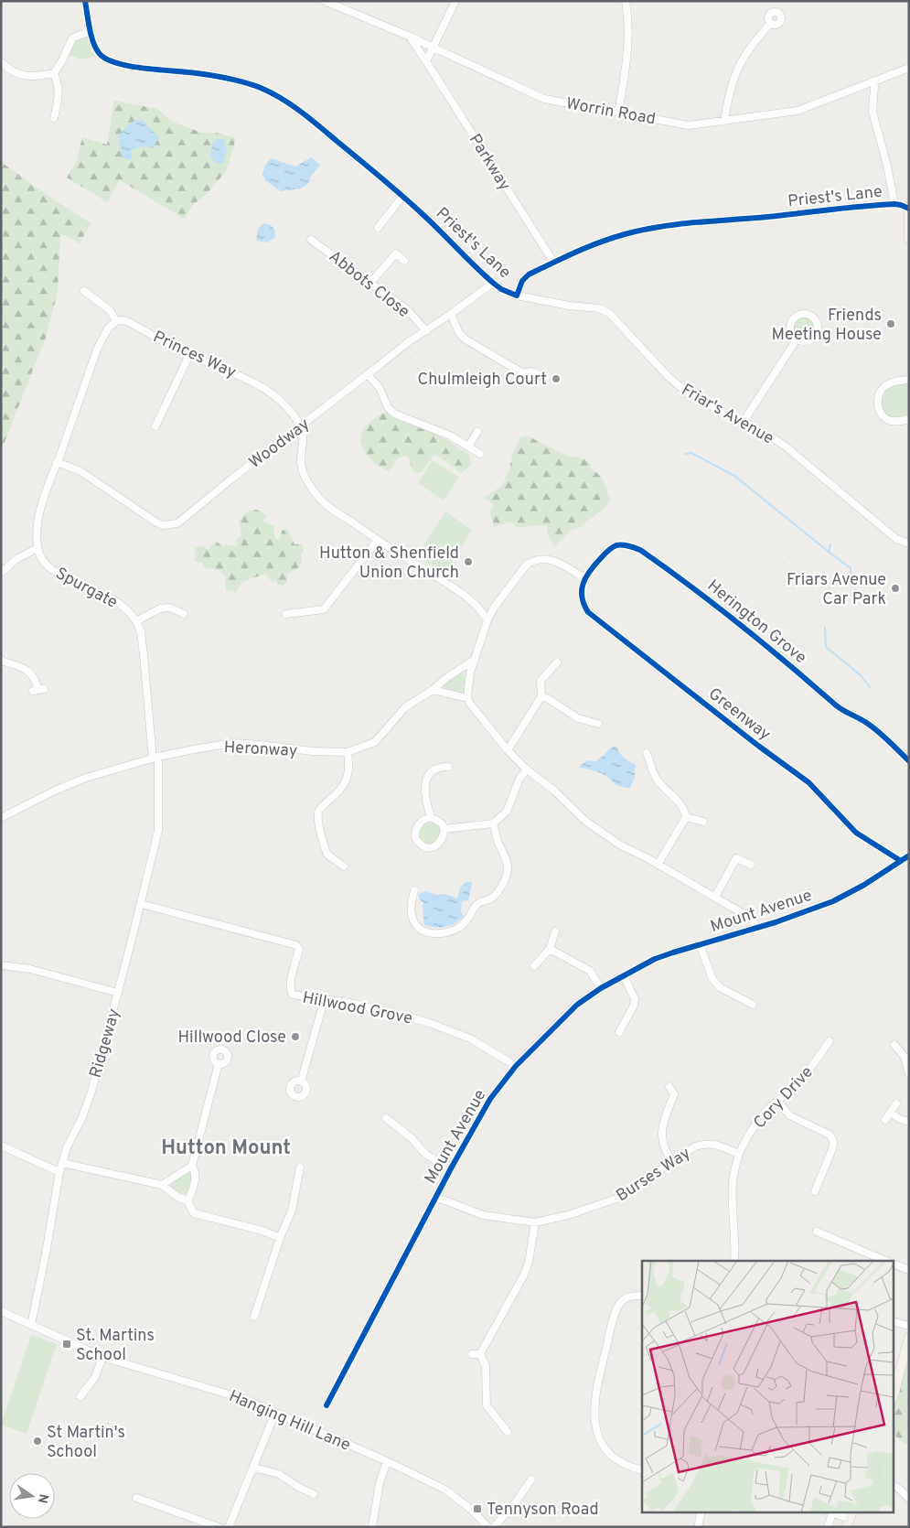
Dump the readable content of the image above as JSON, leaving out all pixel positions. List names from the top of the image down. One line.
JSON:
{"streets":{"street":["Worrin Road","Parkway","Priest's Lane","Abbots Close","Princes Way","Friar's Avenue","Woodway","Spurgate","Herington Grove","Greenway","Heronway","Mount Avenue","Hillwood Grove","Ridgeway","Cory Drive","Burses Way","Hanging Hill Lane"]},"crossings":[["Worrin Road","Parkway"],["Parkway","Priest's Lane"],["Priest's Lane","Friar's Avenue"],["Priest's Lane","Woodway"],["Abbots Close","Woodway"],["Princes Way","Woodway"],["Spurgate","Heronway"],["Spurgate","Ridgeway"],["Herington Grove","Greenway"],["Greenway","Mount Avenue"],["Heronway","Ridgeway"],["Mount Avenue","Hillwood Grove"],["Mount Avenue","Burses Way"],["Hillwood Grove","Ridgeway"],["Ridgeway","Hanging Hill Lane"],["Cory Drive","Burses Way"]],"districts":["Hutton Mount"],"places":{"other":["Friends Meeting House","Chulmleigh Court","Hutton & Shenfield Union Church","Friars Avenue Car Park","Hillwood Close","St Martin's School"],"transit":["St. Martins School","Tennyson Road"]},"north":"right"}
